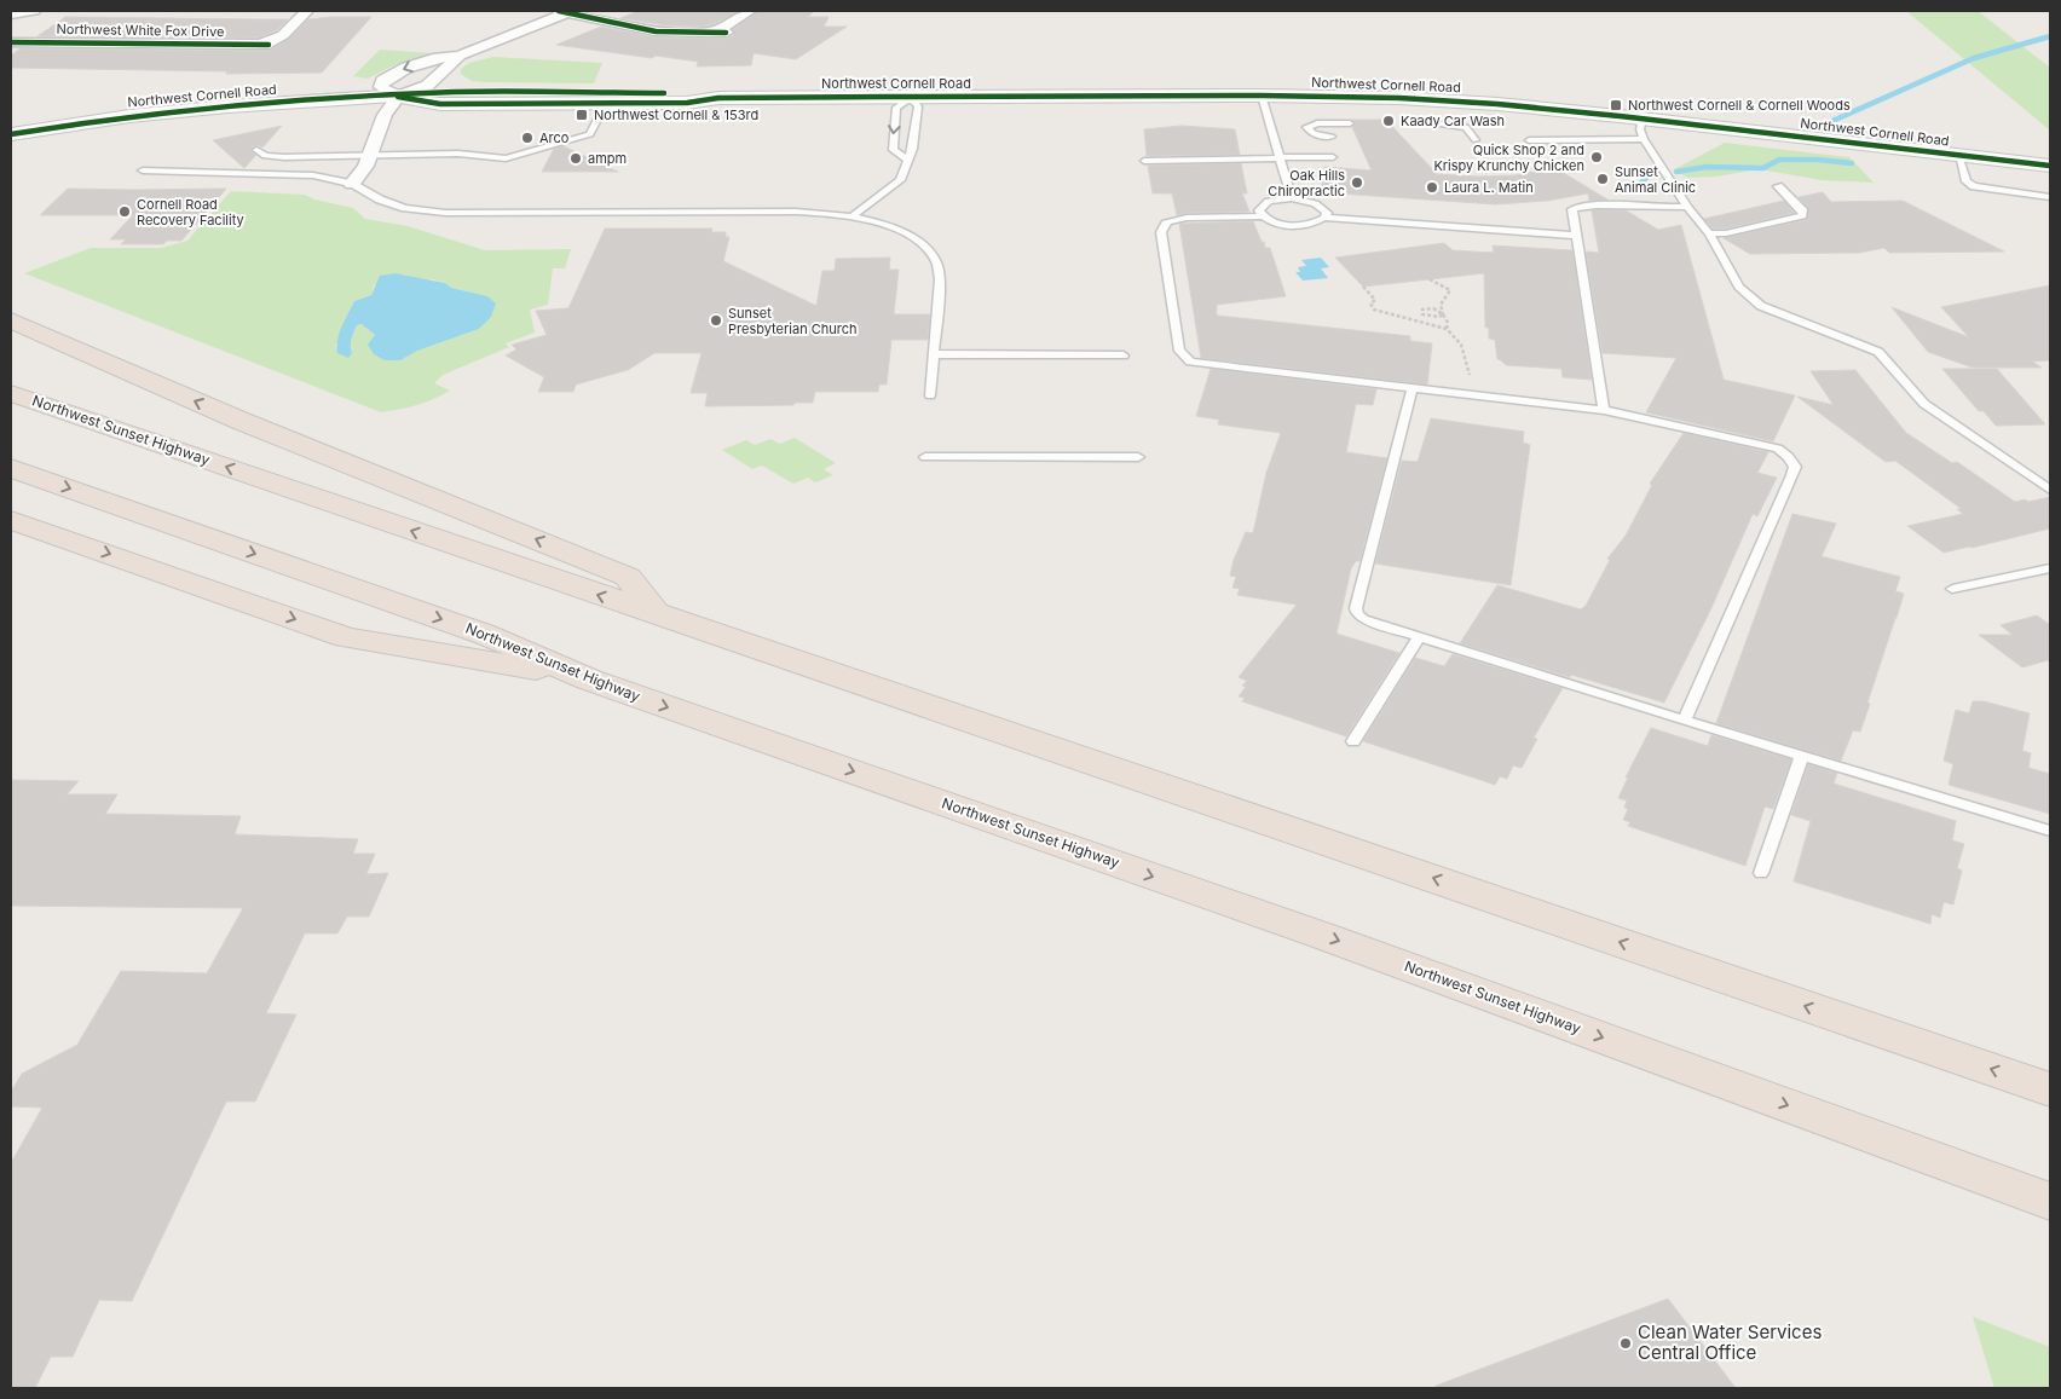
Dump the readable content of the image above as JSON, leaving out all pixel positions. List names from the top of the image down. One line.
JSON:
{"streets":{"highway":["Northwest Sunset Highway"],"main road":["Northwest Cornell Road"],"street":["Northwest White Fox Drive"]},"places":{"transit":["Northwest Cornell & Cornell Woods","Northwest Cornell & 153rd"],"other":["Kaady Car Wash","Arco","Quick Shop 2 and Krispy Krunchy Chicken","ampm","Sunset Animal Clinic","Oak Hills Chiropractic","Laura L. Matin","Cornell Road Recovery Facility","Sunset Presbyterian Church","Clean Water Services Central Office"]}}
